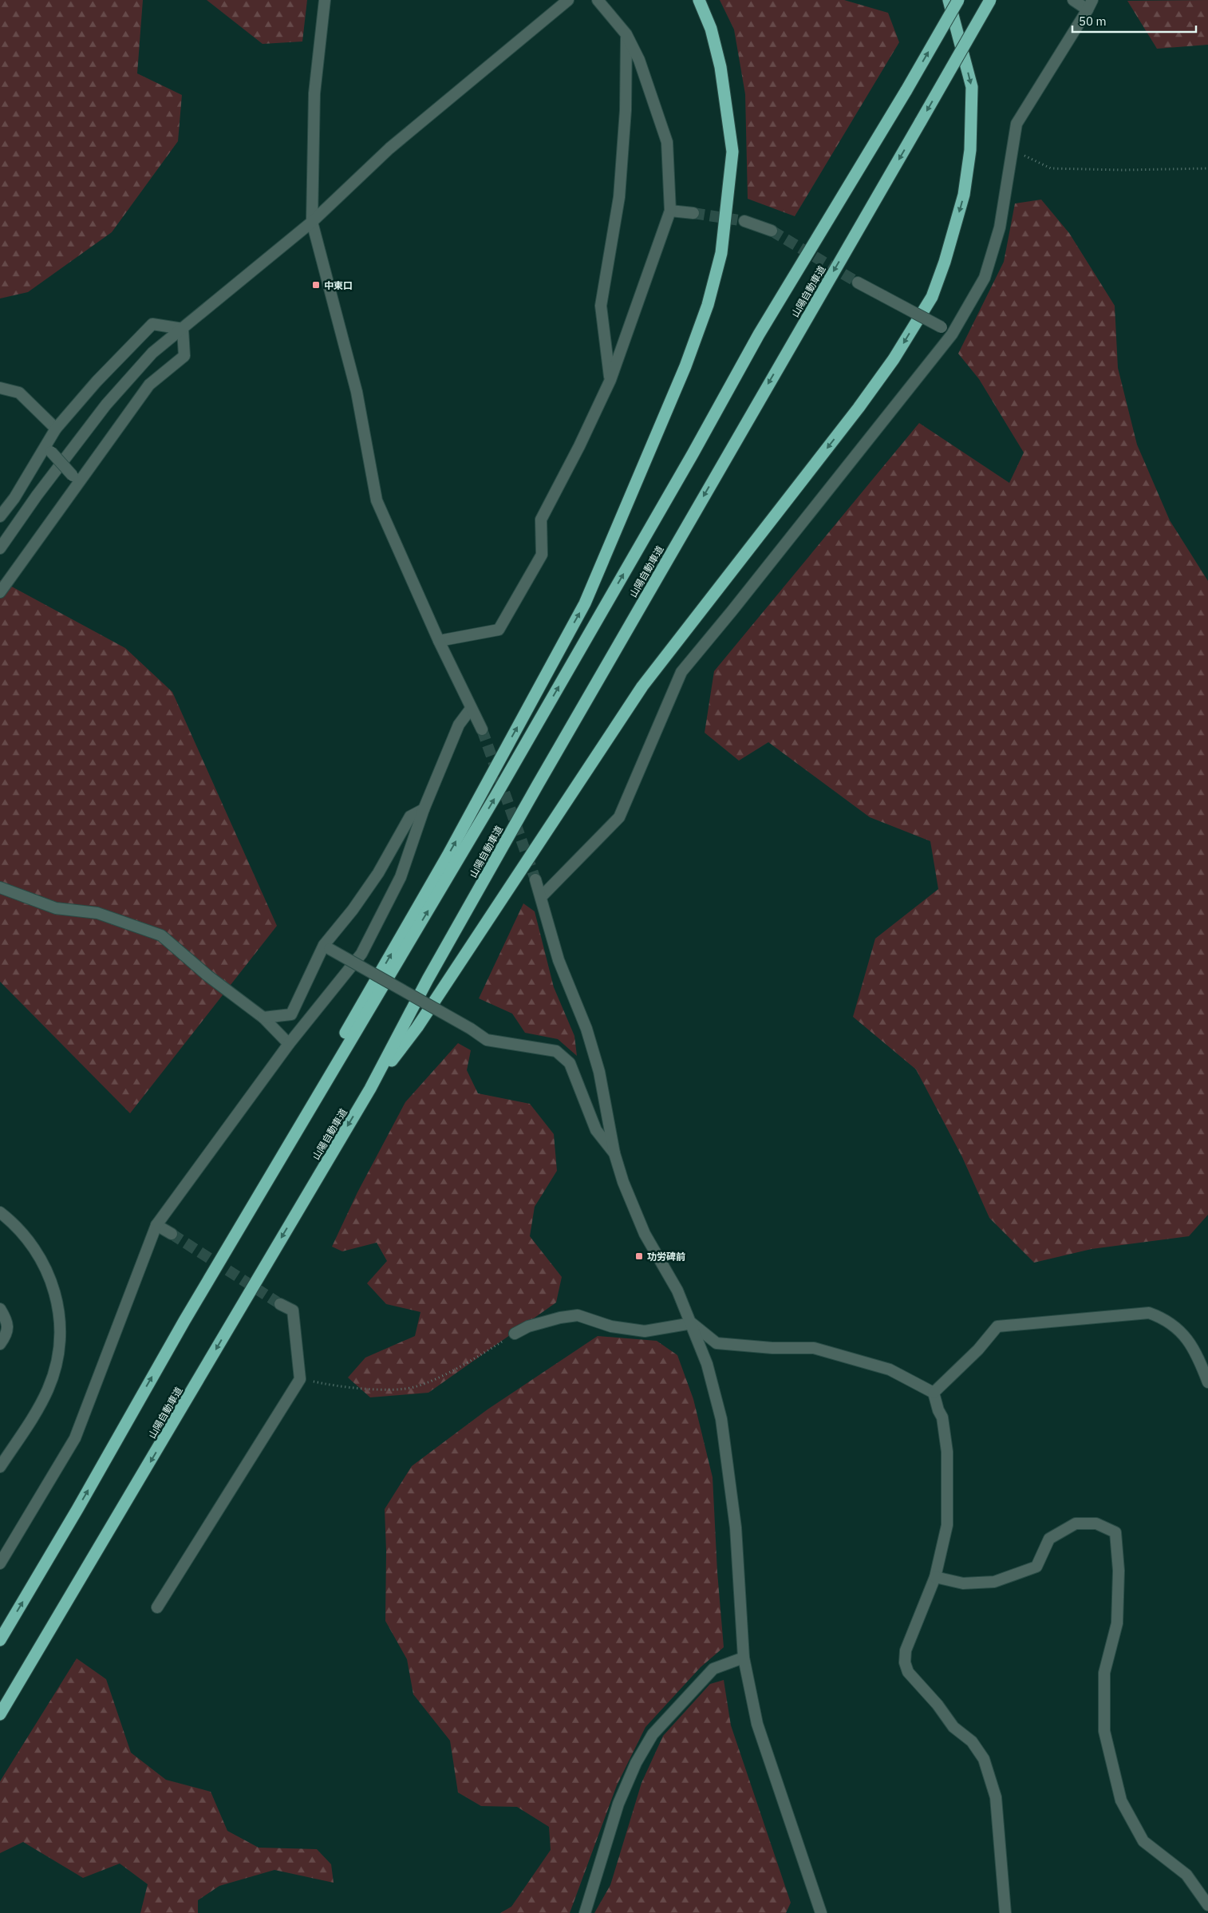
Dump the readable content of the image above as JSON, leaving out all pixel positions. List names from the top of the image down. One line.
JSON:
{"streets":{"highway":["山陽自動車道"]},"places":{"transit":["中東口","功労碑前"]},"scale_bar":"50 m"}
